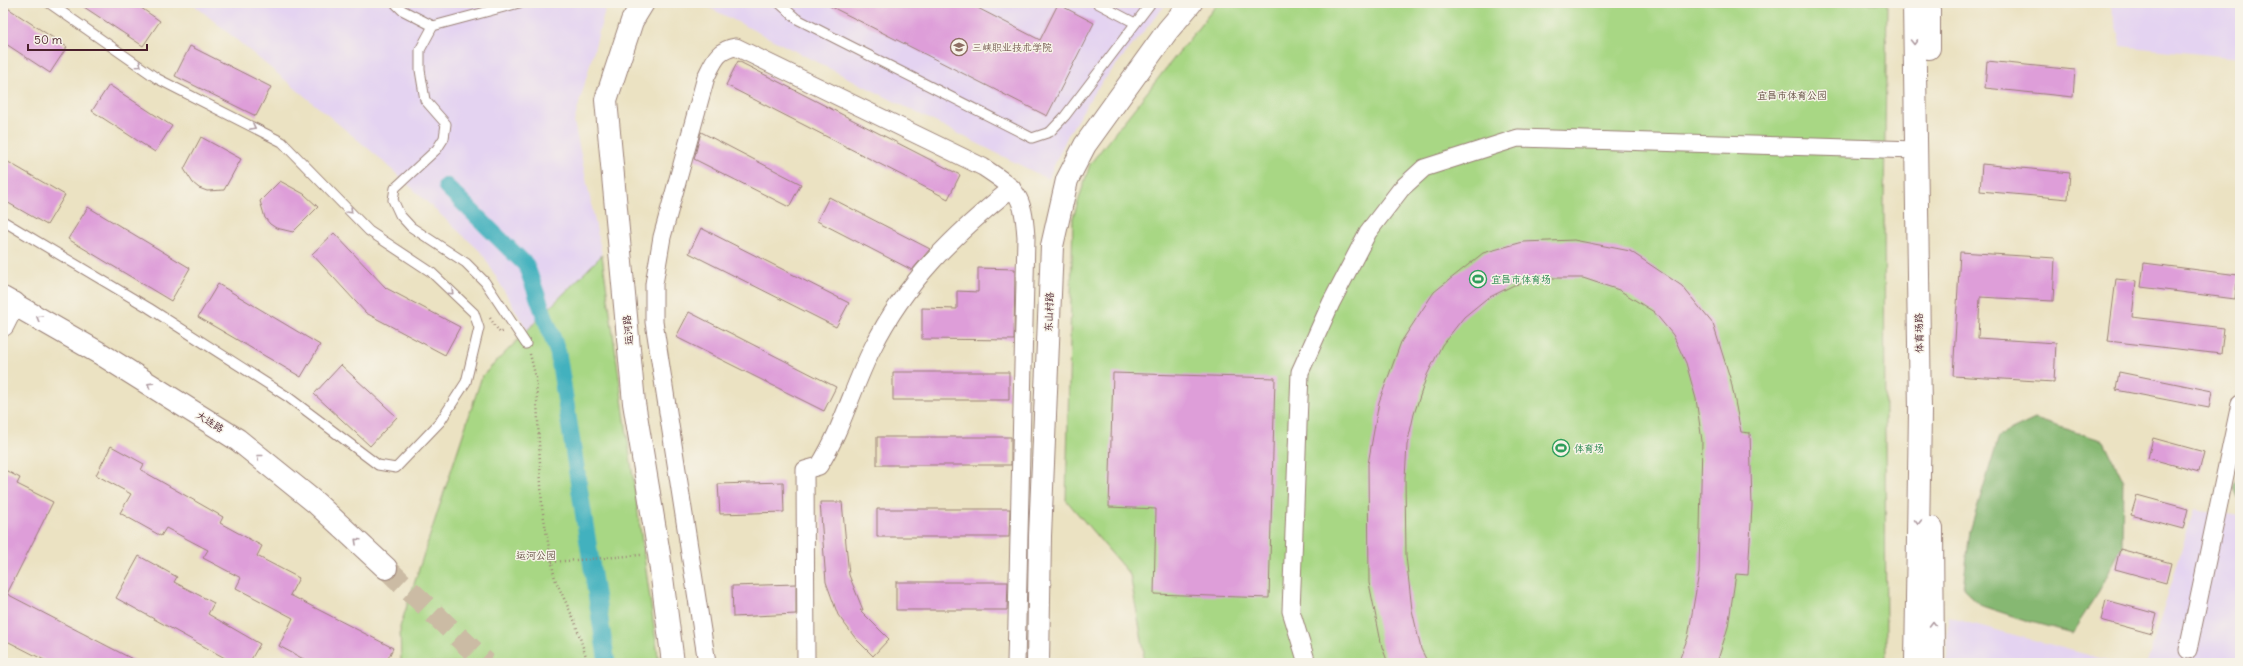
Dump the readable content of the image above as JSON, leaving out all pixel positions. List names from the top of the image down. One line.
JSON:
{"streets":{"main road":["东山村路","运河路","体育场路","大连路"]},"one_way":["大连路"],"parks":["宜昌市体育公园","运河公园"],"places":{"school or university":["三峡职业技术学院"],"sports":["宜昌市体育场","体育场"]},"scale_bar":"50 m"}
